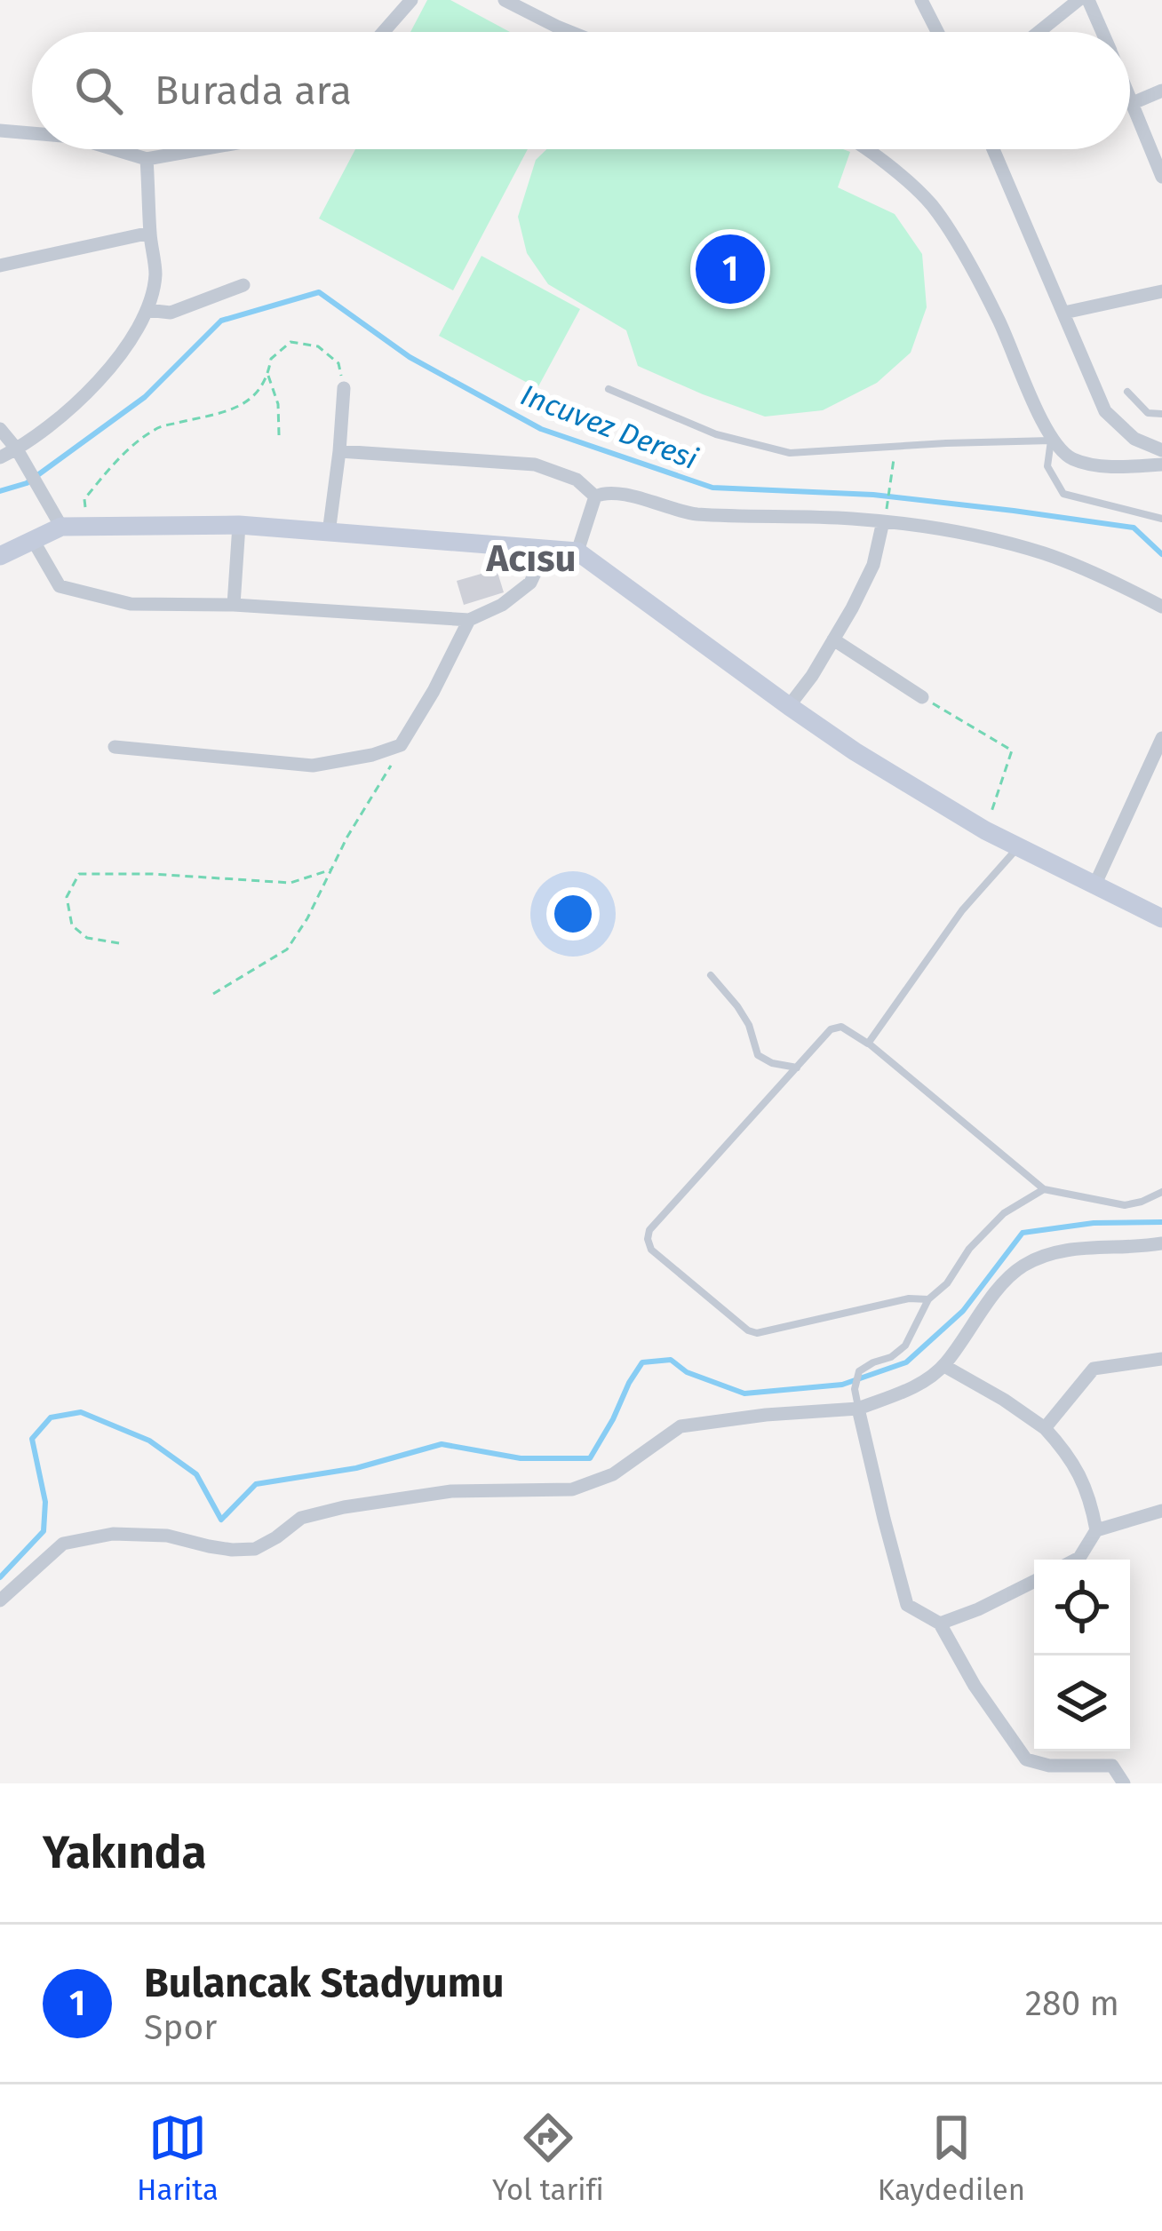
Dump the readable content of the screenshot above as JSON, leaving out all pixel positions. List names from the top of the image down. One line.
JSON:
{"districts":["Acısu"],"water":["Incuvez Deresi"],"page":{"search":"Burada ara","pins":"1","heading":"Yakında","list":[{"mark":"1","name":"Bulancak Stadyumu","note":"Spor","value":"280 m"}],"nav":["Harita","Yol tarifi","Kaydedilen"]}}
